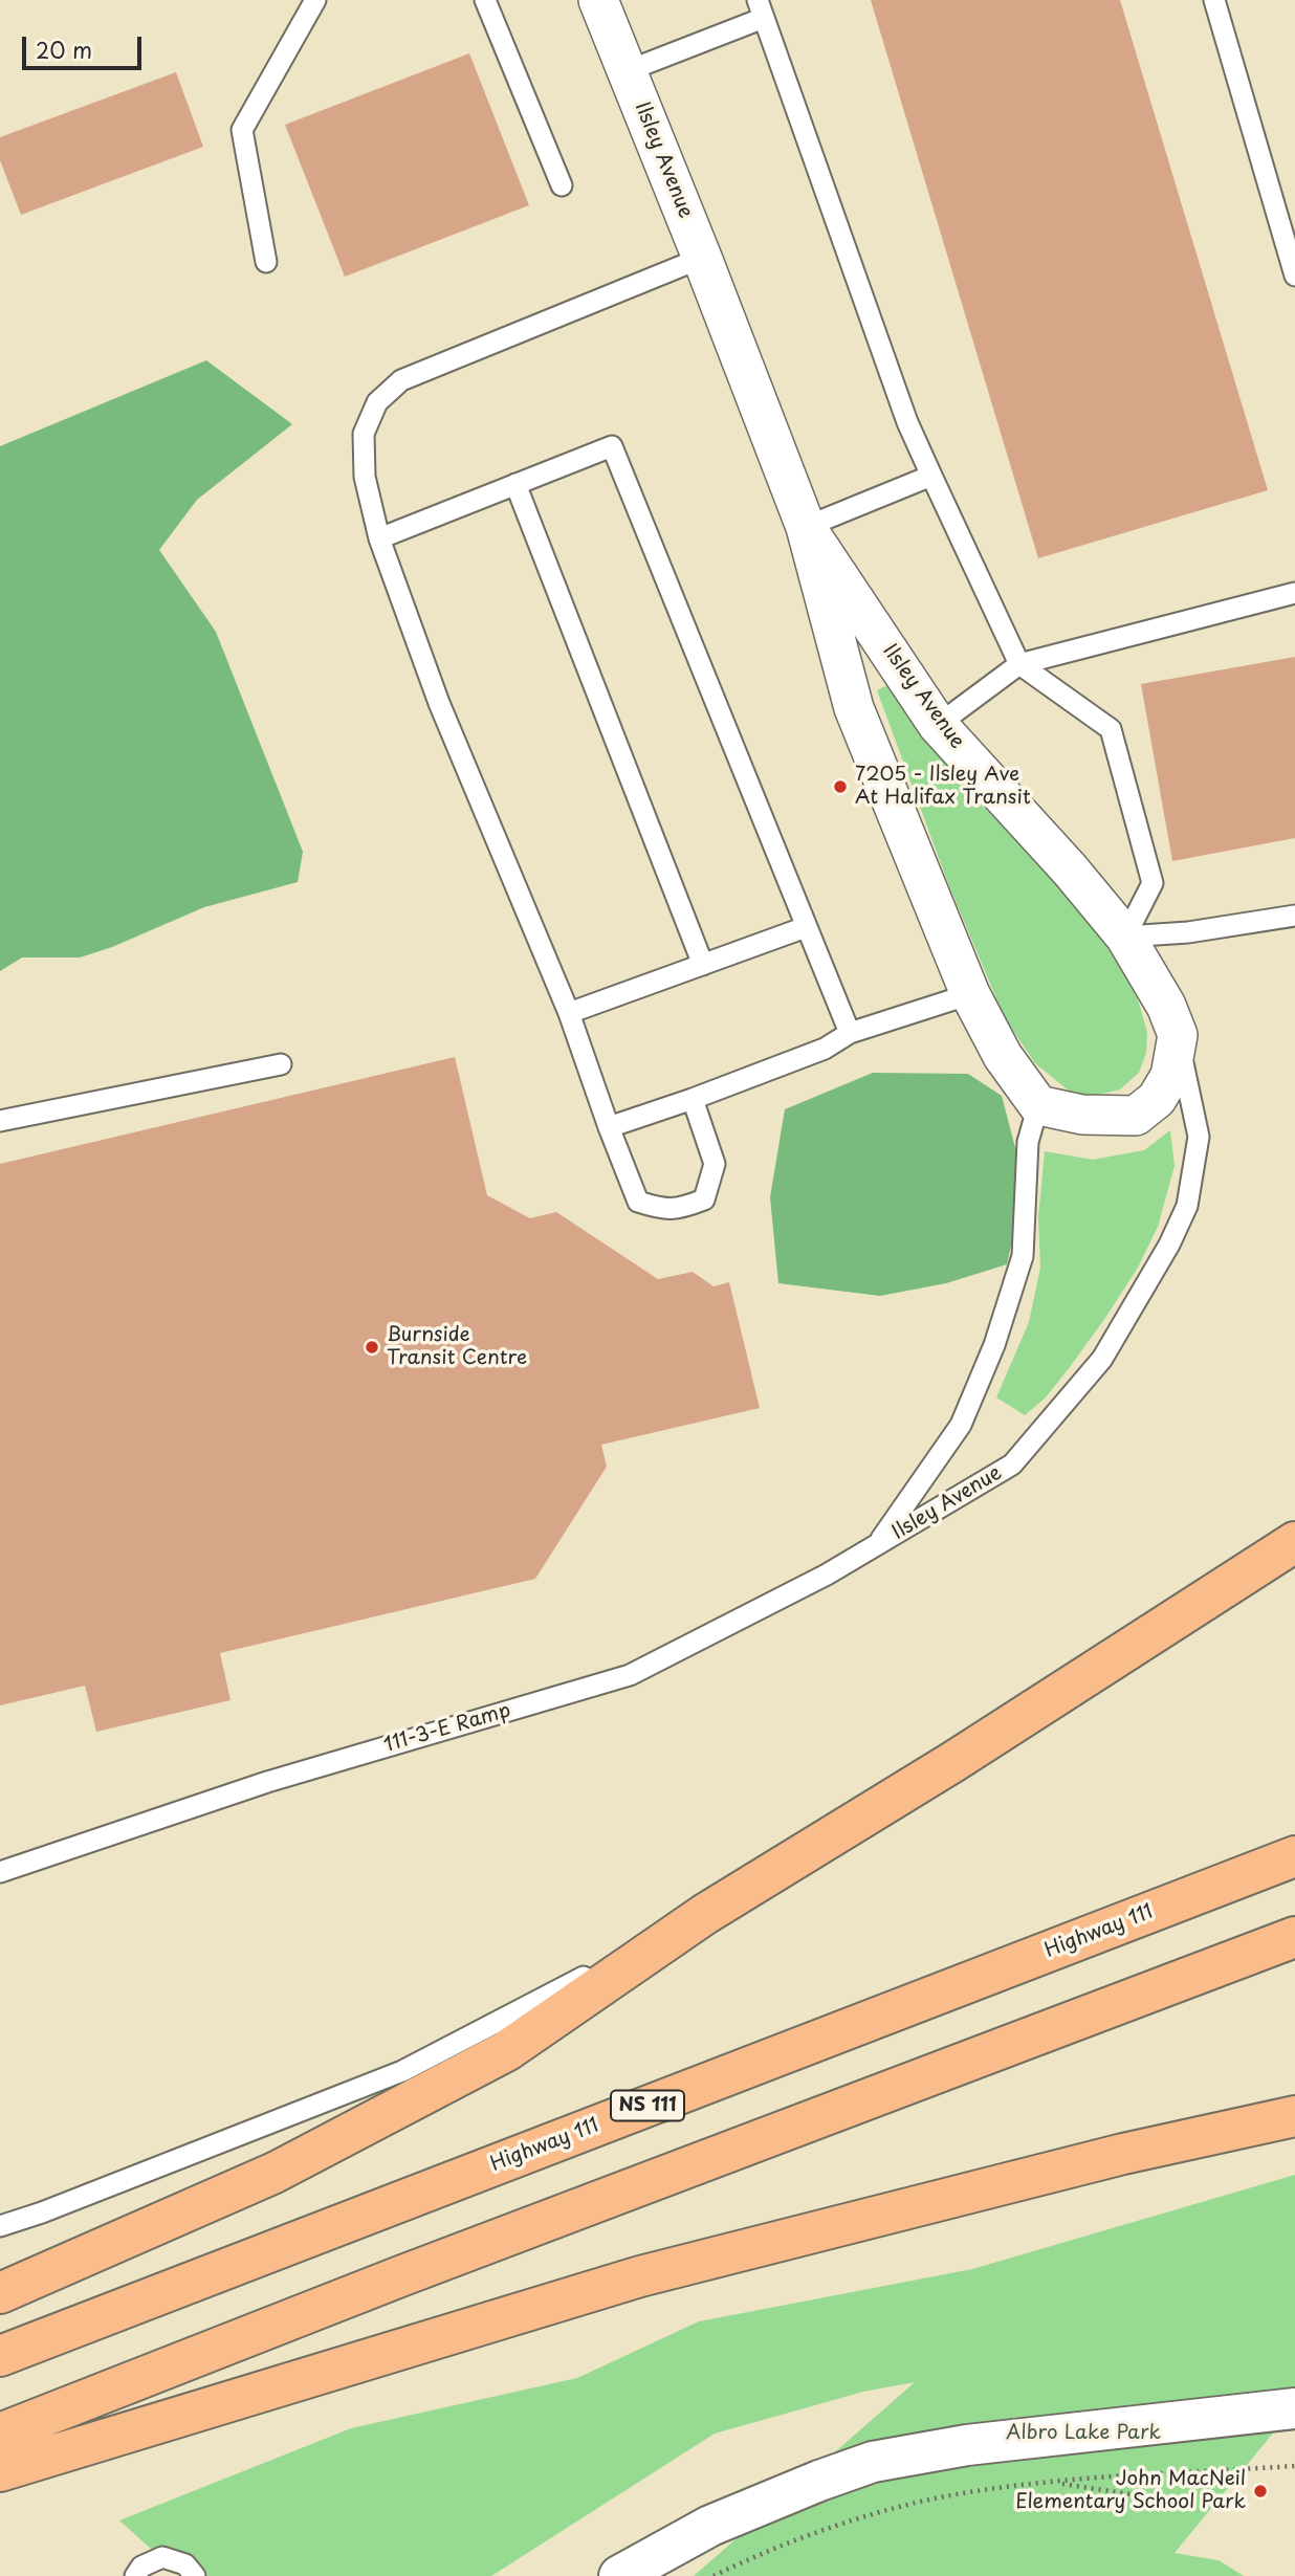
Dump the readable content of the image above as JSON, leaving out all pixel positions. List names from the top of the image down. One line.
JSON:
{"streets":{"highway":["Highway 111","NS 111"],"street":["Ilsley Avenue"],"lane":["111-3-E Ramp"]},"crossings":[["Ilsley Avenue","111-3-E Ramp"]],"parks":["Albro Lake Park"],"places":["7205 - Ilsley Ave At Halifax Transit","Burnside Transit Centre","John MacNeil Elementary School Park"],"scale_bar":"20 m"}
